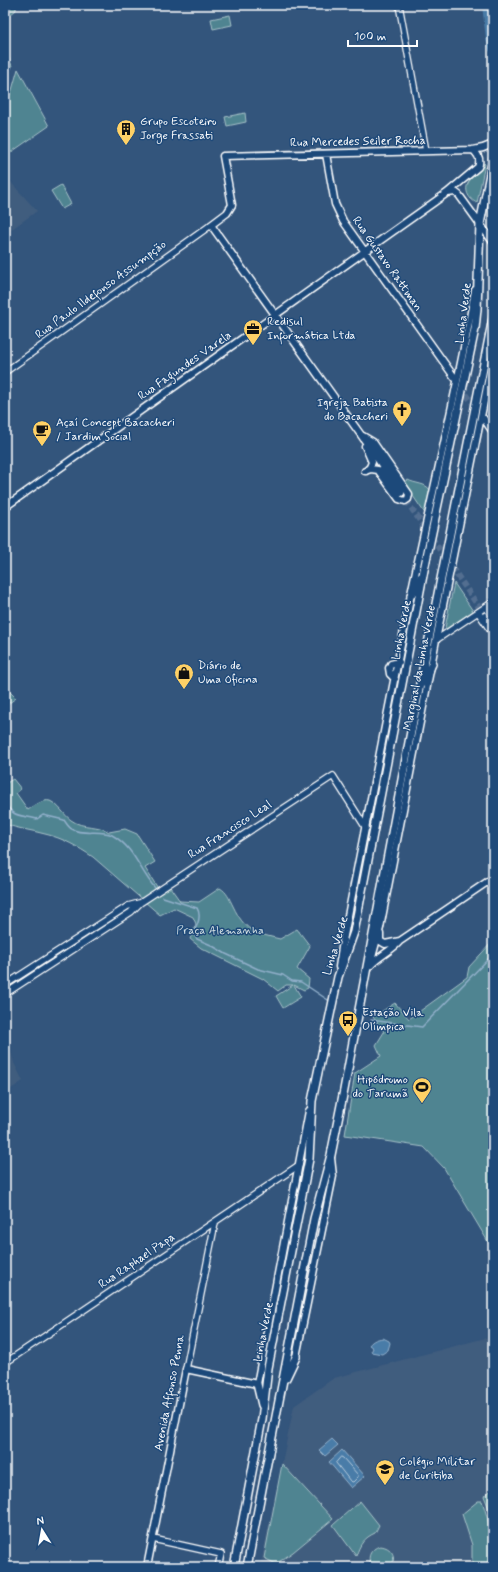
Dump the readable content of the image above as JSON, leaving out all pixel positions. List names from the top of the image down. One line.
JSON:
{"streets":{"highway":["Linha Verde"],"main road":["Rua Mercedes Seiler Rocha","Rua Gustavo Rattman","Rua Fagundes Varela","Marginal da Linha Verde","Avenida Affonso Penna"],"street":["Rua Paulo Ildefonso Assumpção","Rua Francisco Leal","Rua Raphael Papa"]},"crossings":[["Rua Mercedes Seiler Rocha","Rua Gustavo Rattman"],["Rua Mercedes Seiler Rocha","Rua Paulo Ildefonso Assumpção"],["Rua Mercedes Seiler Rocha","Rua Fagundes Varela"],["Rua Gustavo Rattman","Rua Fagundes Varela"],["Linha Verde","Marginal da Linha Verde"],["Linha Verde","Rua Raphael Papa"],["Rua Raphael Papa","Avenida Affonso Penna"]],"parks":["Praça Alemanha"],"places":{"building":["Grupo Escoteiro Jorge Frassati"],"office":["Redisul Informática Ltda"],"church":["Igreja Batista do Bacacheri"],"cafe":["Açaí Concept Bacacheri / Jardim Social"],"shop":["Diário de Uma Oficina"],"bus stop":["Estação Vila Olímpica"],"sports":["Hipódromo do Tarumã"],"school or university":["Colégio Militar de Curitiba"]},"scale_bar":"100 m","north":"top"}
